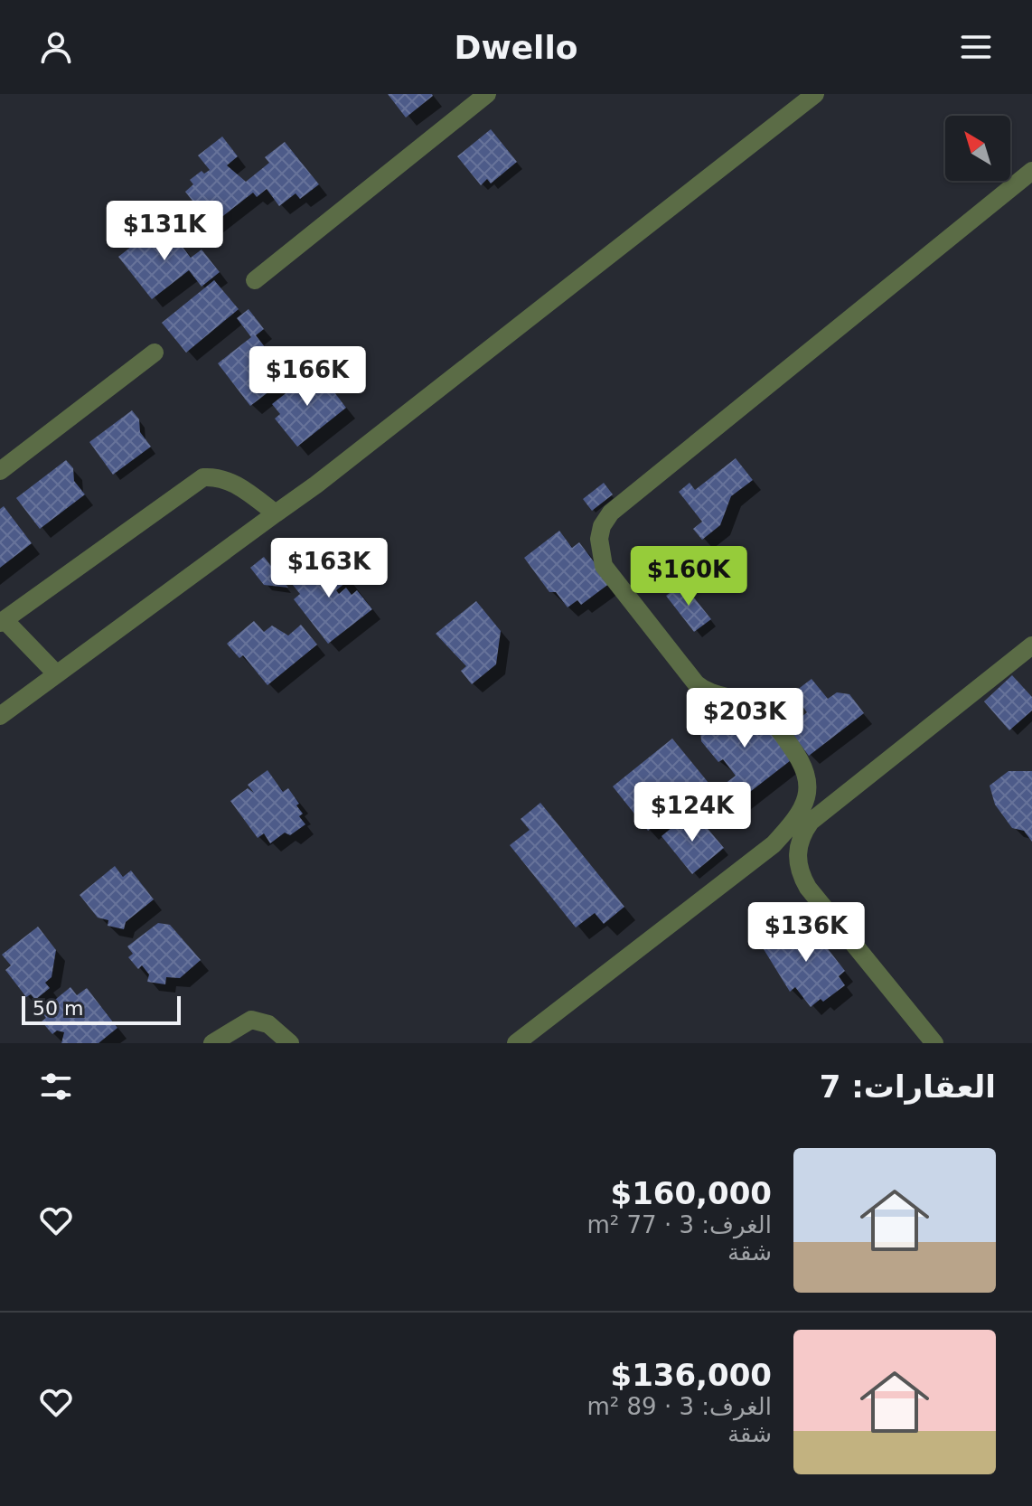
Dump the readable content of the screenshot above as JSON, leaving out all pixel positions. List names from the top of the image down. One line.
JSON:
{"scale_bar":"50 m","north":"top left","page":{"header":"Dwello","price":["$131K","$166K","$163K","$160K","$203K","$124K","$136K"],"scale":"50 m","heading":"العقارات: 7","list":[{"name":"$160,000","note":"الغرف: 3 · 77 m² · شقة"},{"name":"$136,000","note":"الغرف: 3 · 89 m² · شقة"}]}}
